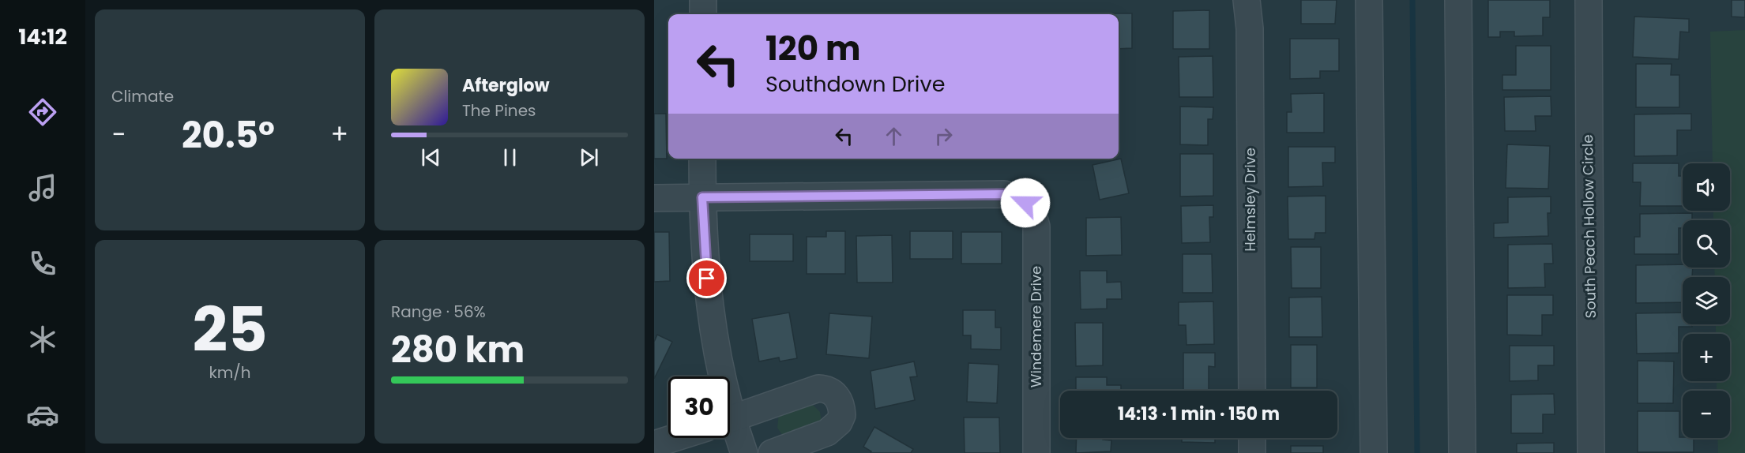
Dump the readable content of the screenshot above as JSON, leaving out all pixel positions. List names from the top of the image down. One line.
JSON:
{"streets":{"street":["Helmsley Drive","South Peach Hollow Circle","Windemere Drive"]},"page":{"tabs":"14:12","tile":["Climate",["25","km/h"],["Range · 56%","280 km"]],"turn":["120 m","Southdown Drive"],"song":["Afterglow","The Pines"],"heat":["−","20.5°","+"],"map_buttons":["+","−"],"limit":"30","trip":"14:13 · 1 min · 150 m"}}
